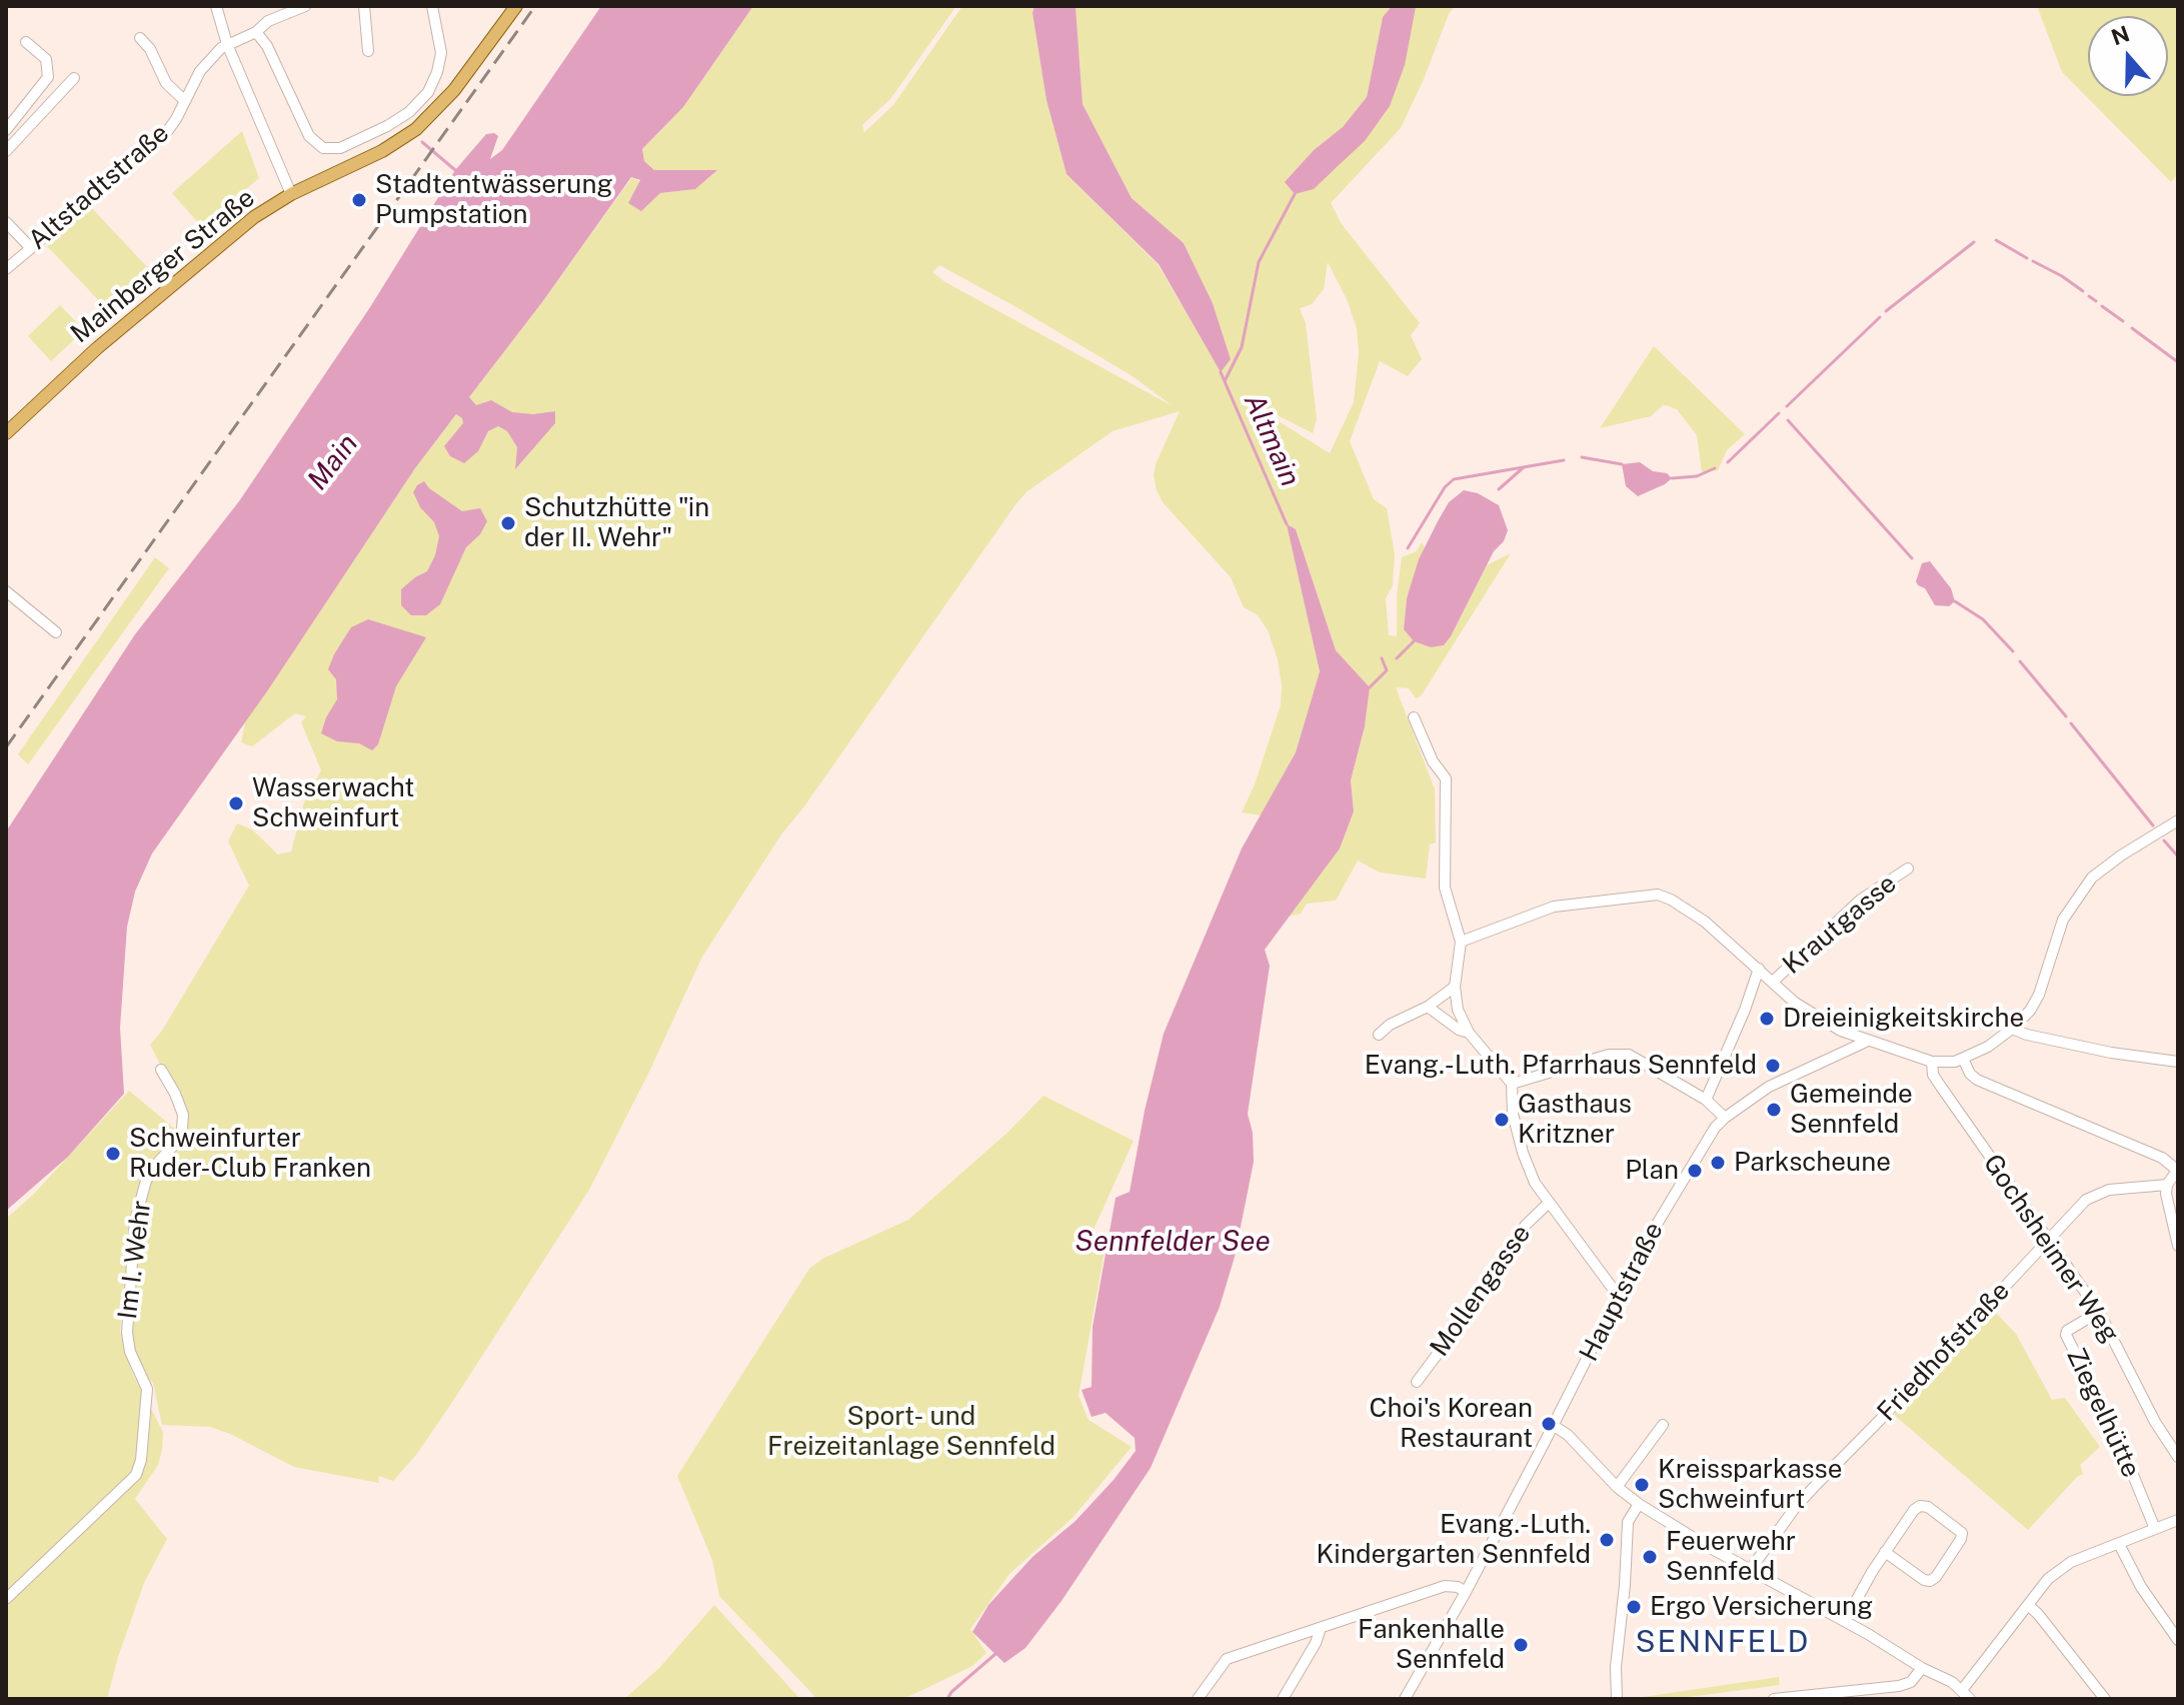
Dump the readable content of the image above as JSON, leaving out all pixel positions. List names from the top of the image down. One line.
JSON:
{"streets":{"main road":["Mainberger Straße"],"street":["Altstadtstraße","Krautgasse","Gochsheimer Weg","Im I. Wehr","Mollengasse","Hauptstraße","Friedhofstraße","Ziegelhütte"]},"crossings":[["Gochsheimer Weg","Friedhofstraße"],["Gochsheimer Weg","Ziegelhütte"]],"districts":["SENNFELD"],"water":["Altmain","Main","Sennfelder See"],"parks":["Sport- und Freizeitanlage Sennfeld"],"places":["Stadtentwässerung Pumpstation","Schutzhütte \"in der II. Wehr\"","Wasserwacht Schweinfurt","Dreieinigkeitskirche","Evang.-Luth. Pfarrhaus Sennfeld","Gemeinde Sennfeld","Gasthaus Kritzner","Schweinfurter Ruder-Club Franken","Parkscheune","Plan","Choi's Korean Restaurant","Kreissparkasse Schweinfurt","Evang.-Luth. Kindergarten Sennfeld","Feuerwehr Sennfeld","Ergo Versicherung","Fankenhalle Sennfeld"],"north":"top"}
